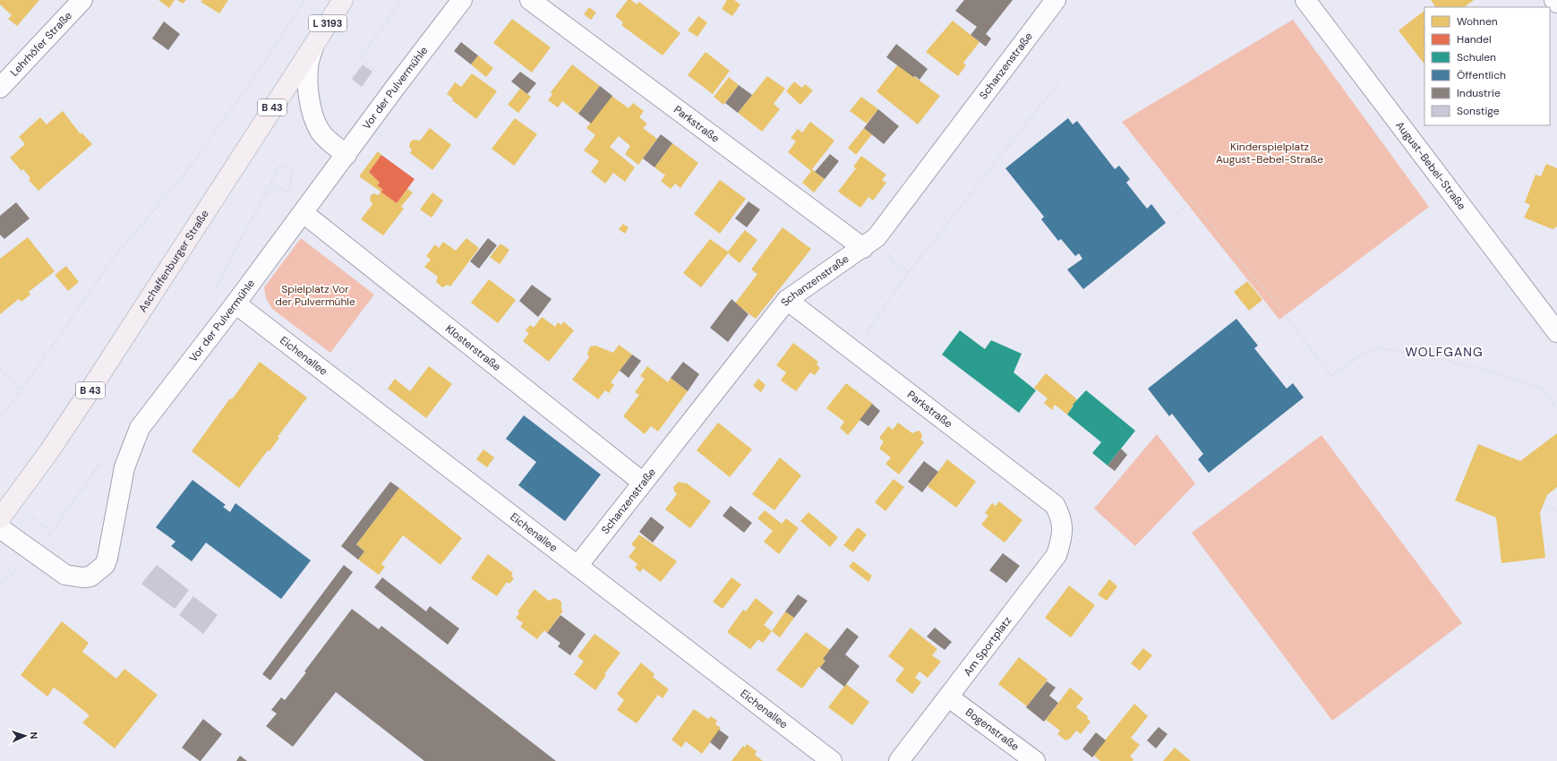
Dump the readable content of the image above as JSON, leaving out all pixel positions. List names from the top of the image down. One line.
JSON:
{"streets":{"main road":["L 3193","B 43","Aschaffenburger Straße"],"street":["Lehrhöfer Straße","Schanzenstraße","Vor der Pulvermühle","Parkstraße","August-Bebel-Straße","Klosterstraße","Eichenallee","Am Sportplatz","Bogenstraße"]},"crossings":[["Schanzenstraße","Parkstraße"],["Schanzenstraße","Klosterstraße"],["Schanzenstraße","Eichenallee"],["Vor der Pulvermühle","Klosterstraße"],["Vor der Pulvermühle","Eichenallee"],["Parkstraße","Am Sportplatz"],["Am Sportplatz","Bogenstraße"]],"districts":["WOLFGANG"],"parks":["Kinderspielplatz August-Bebel-Straße","Spielplatz Vor der Pulvermühle"],"legend":["Wohnen","Handel","Schulen","Öffentlich","Industrie","Sonstige"],"north":"right"}
